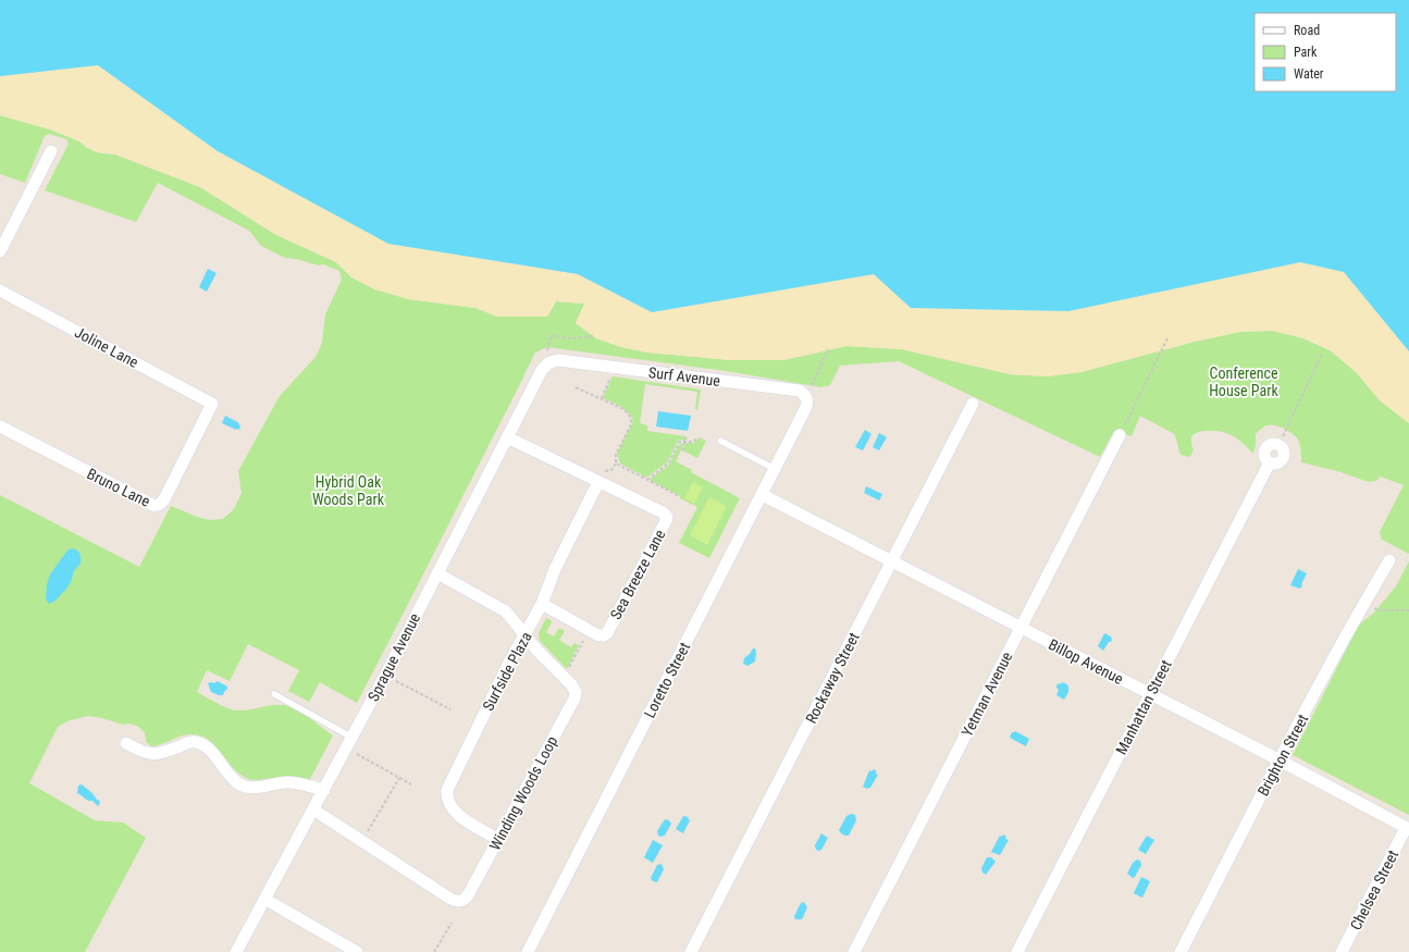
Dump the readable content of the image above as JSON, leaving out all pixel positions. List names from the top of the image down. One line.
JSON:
{"streets":{"street":["Joline Lane","Surf Avenue","Bruno Lane","Sea Breeze Lane","Sprague Avenue","Billop Avenue","Surfside Plaza","Rockaway Street","Loretto Street","Yetman Avenue","Manhattan Street","Brighton Street","Winding Woods Loop","Chelsea Street"]},"crossings":[["Joline Lane","Bruno Lane"],["Surf Avenue","Sprague Avenue"],["Surf Avenue","Loretto Street"],["Sea Breeze Lane","Sprague Avenue"],["Sea Breeze Lane","Surfside Plaza"],["Sprague Avenue","Winding Woods Loop"],["Billop Avenue","Rockaway Street"],["Billop Avenue","Loretto Street"],["Billop Avenue","Yetman Avenue"],["Billop Avenue","Manhattan Street"],["Billop Avenue","Brighton Street"],["Billop Avenue","Chelsea Street"],["Surfside Plaza","Winding Woods Loop"]],"parks":["Conference House Park","Hybrid Oak Woods Park"],"legend":["Road","Park","Water"]}
